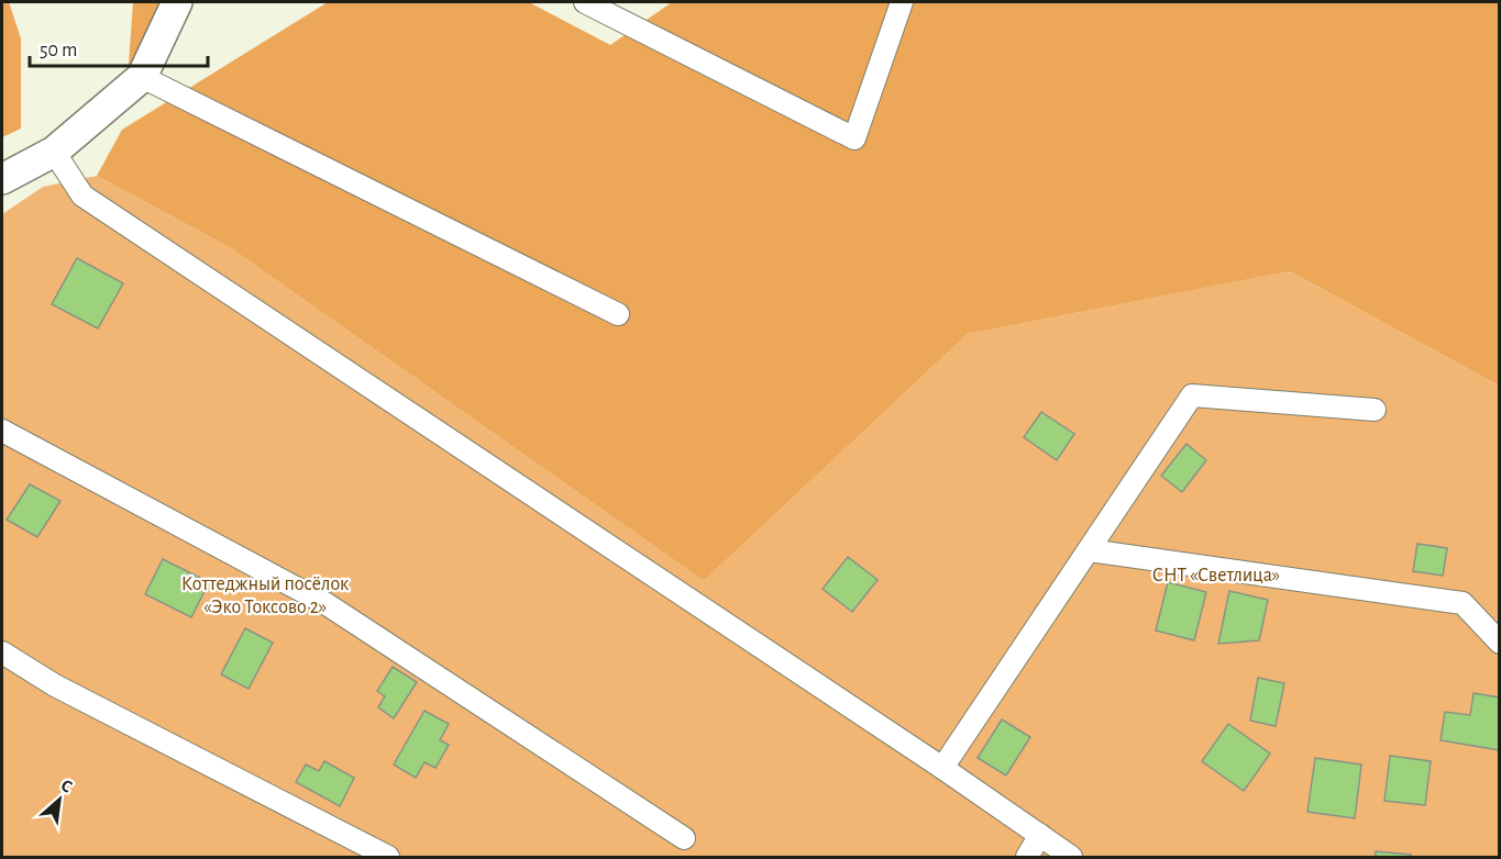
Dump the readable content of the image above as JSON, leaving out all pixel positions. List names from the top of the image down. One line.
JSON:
{"parks":["СНТ «Светлица»","Коттеджный посёлок «Эко Токсово 2»"],"scale_bar":"50 m","north":"top right"}
